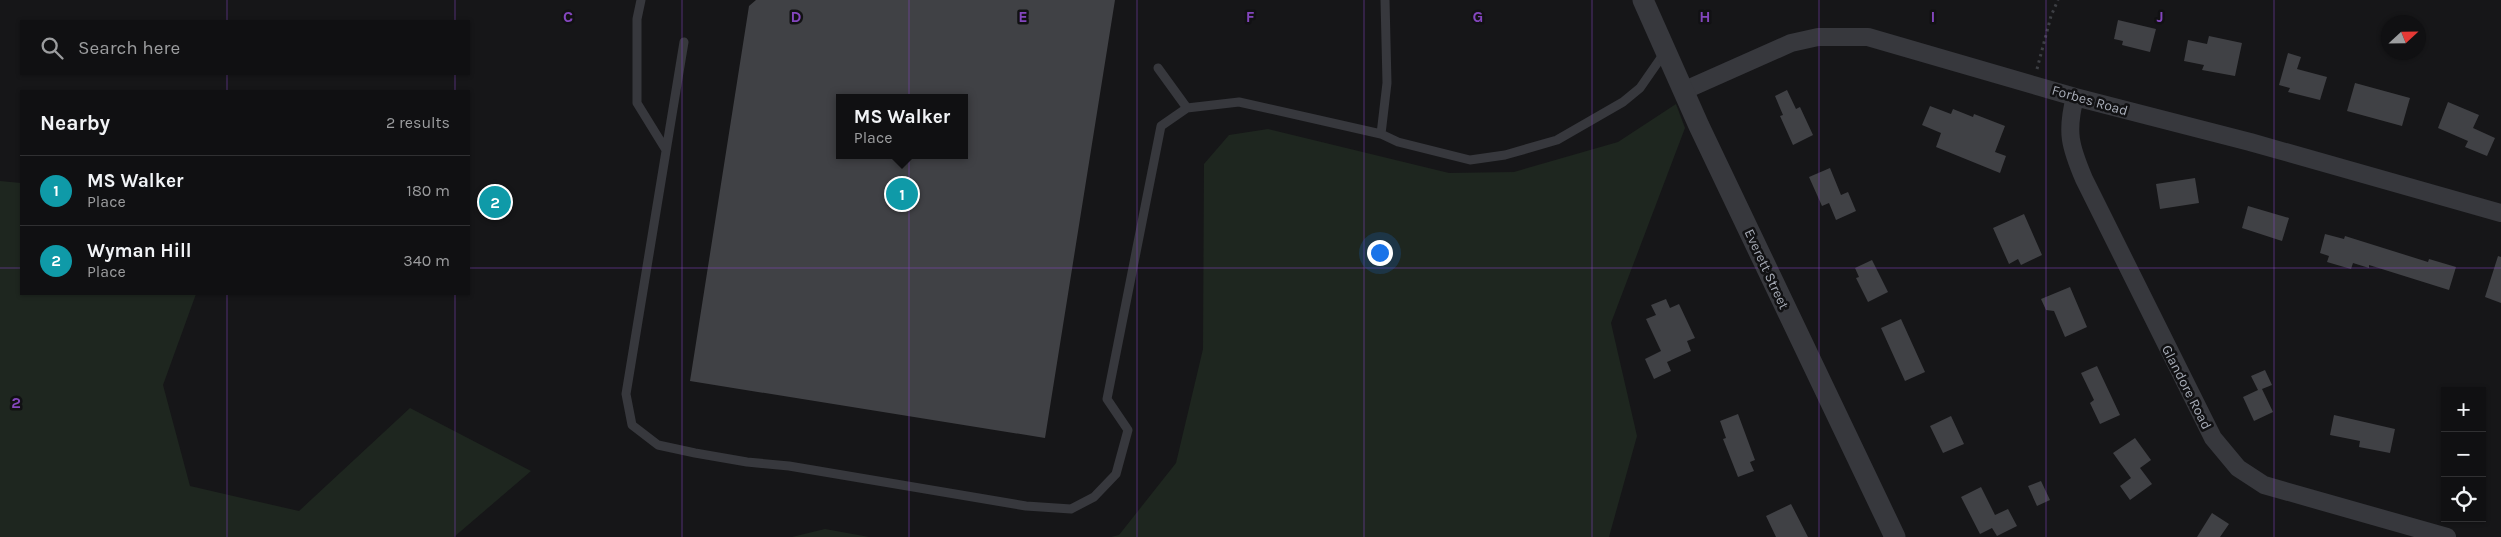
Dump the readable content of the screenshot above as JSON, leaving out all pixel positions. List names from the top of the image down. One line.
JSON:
{"streets":{"street":["Forbes Road","Everett Street","Glandore Road"]},"crossings":[["Forbes Road","Everett Street"],["Forbes Road","Glandore Road"]],"north":"right","page":{"search":"Search here","heading":["Nearby","2 results"],"popup":["MS Walker","Place"],"list":[{"mark":"1","name":"MS Walker","note":"Place","value":"180 m"},{"mark":"2","name":"Wyman Hill","note":"Place","value":"340 m"}],"pins":["1","2"],"map_buttons":["+","−"]},"grid":{"columns":["C","D","E","F","G","H","I","J"],"rows":["2"]}}
